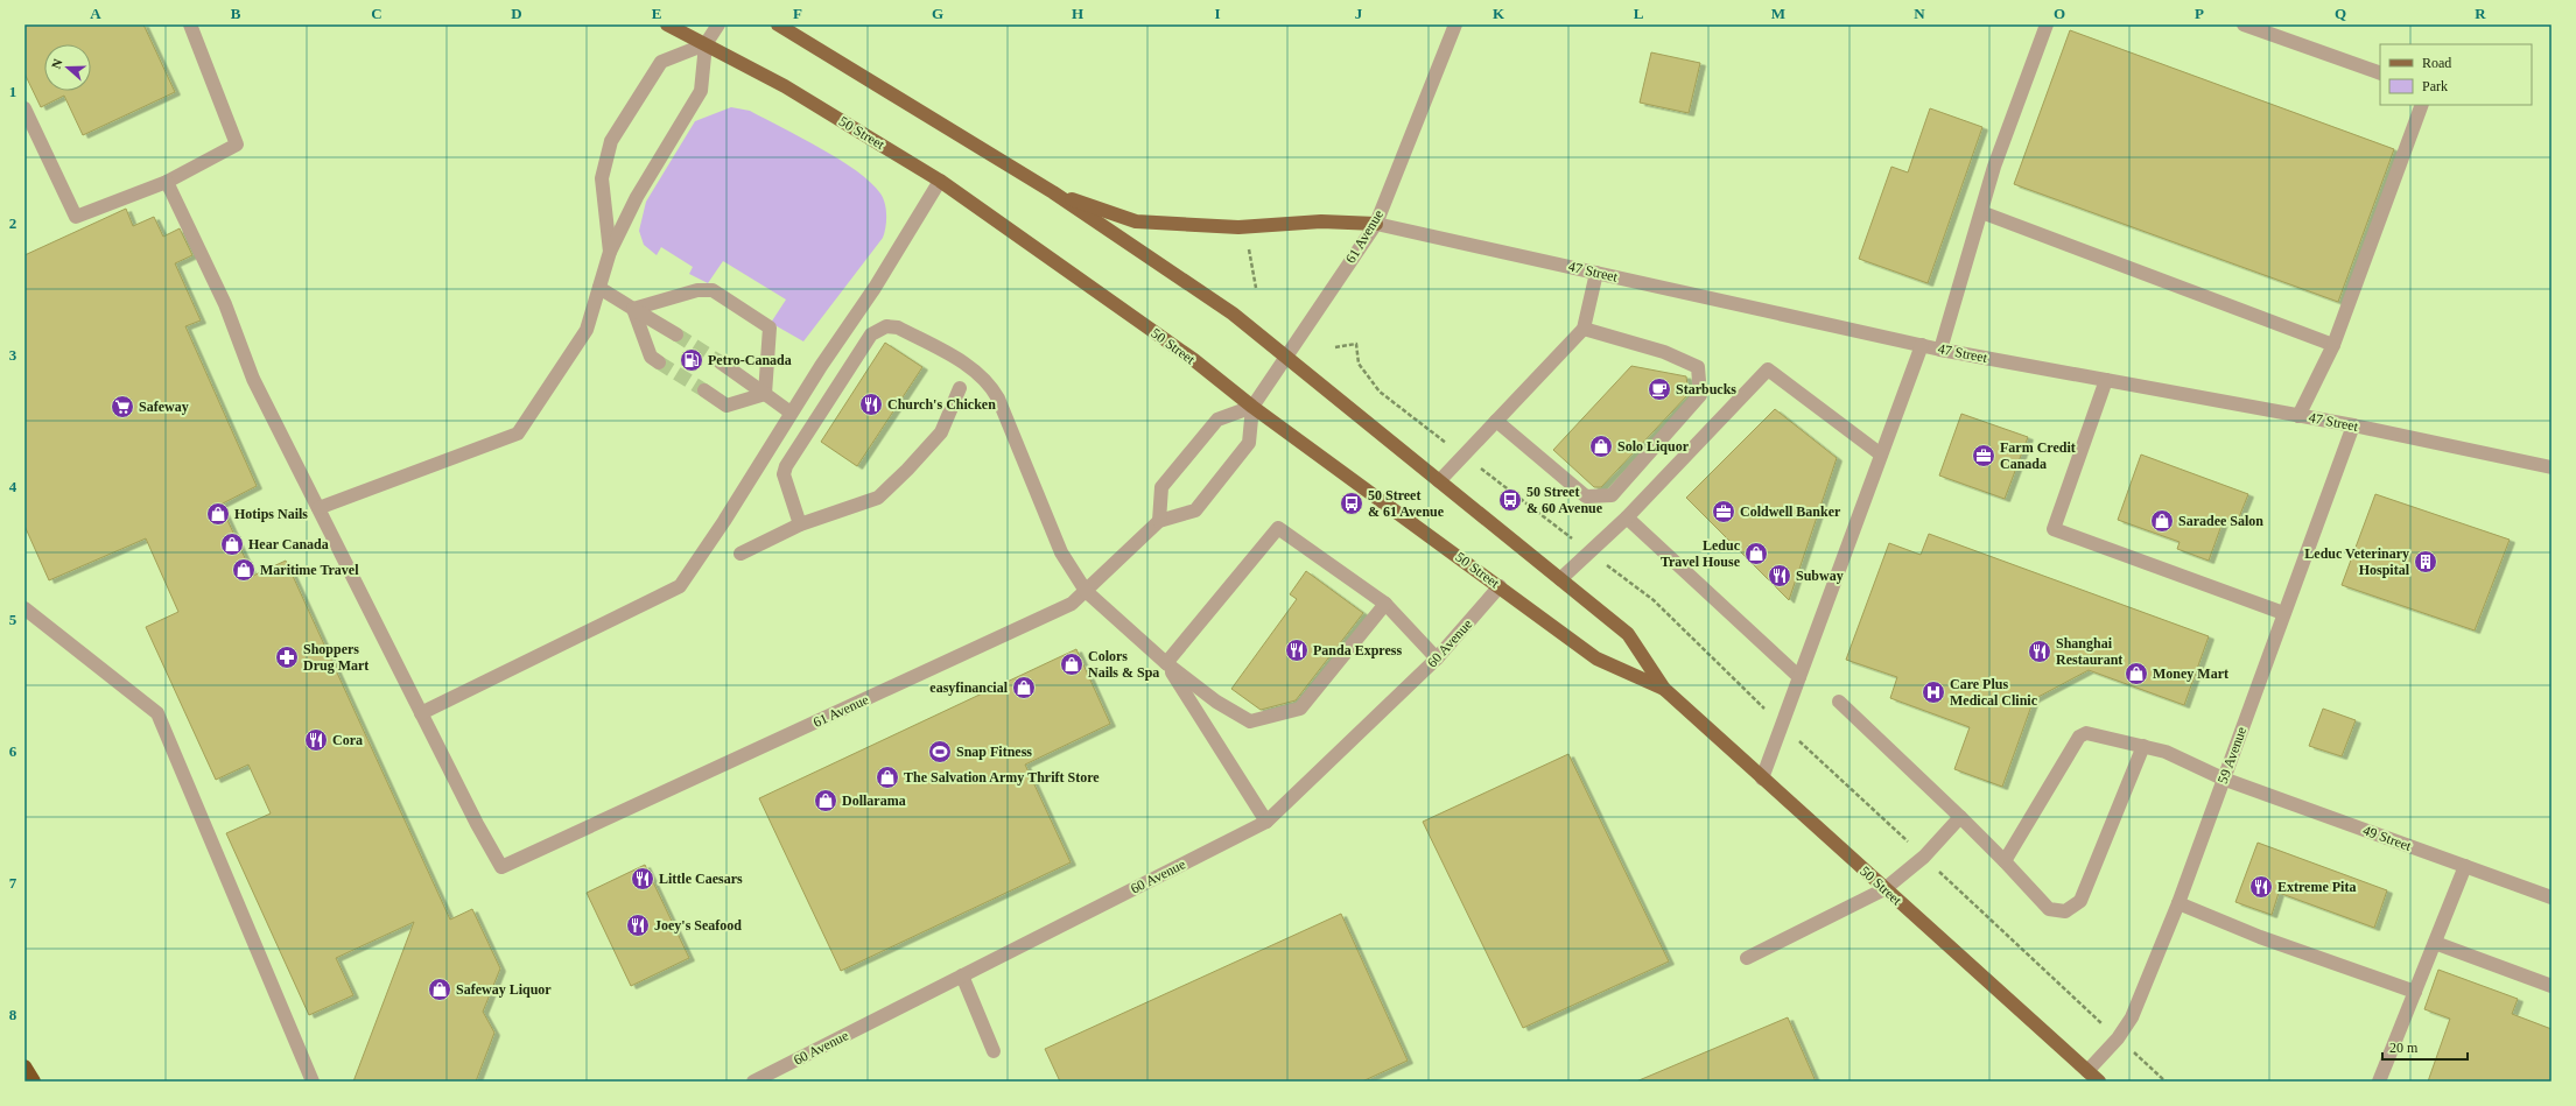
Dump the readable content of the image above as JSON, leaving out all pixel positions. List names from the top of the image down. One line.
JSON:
{"streets":{"main road":["50 Street"],"street":["61 Avenue","47 Street","60 Avenue","59 Avenue","49 Street"]},"crossings":[["50 Street","61 Avenue"],["50 Street","60 Avenue"],["50 Street","59 Avenue"],["61 Avenue","47 Street"],["47 Street","59 Avenue"],["59 Avenue","49 Street"]],"places":{"fuel station":["Petro-Canada"],"cafe":["Starbucks"],"restaurant":["Church's Chicken","Subway","Panda Express","Shanghai Restaurant","Cora","Little Caesars","Extreme Pita","Joey's Seafood"],"supermarket":["Safeway"],"shop":["Solo Liquor","Hotips Nails","Saradee Salon","Hear Canada","Leduc Travel House","Maritime Travel","Colors Nails & Spa","Money Mart","easyfinancial","The Salvation Army Thrift Store","Dollarama","Safeway Liquor"],"office":["Farm Credit Canada","Coldwell Banker"],"bus stop":["50 Street & 60 Avenue","50 Street & 61 Avenue"],"building":["Leduc Veterinary Hospital"],"pharmacy":["Shoppers Drug Mart"],"hospital":["Care Plus Medical Clinic"],"sports":["Snap Fitness"]},"legend":["Road","Park"],"scale_bar":"20 m","north":"left","grid":{"columns":["A","B","C","D","E","F","G","H","I","J","K","L","M","N","O","P","Q","R"],"rows":["1","2","3","4","5","6","7","8"]}}
